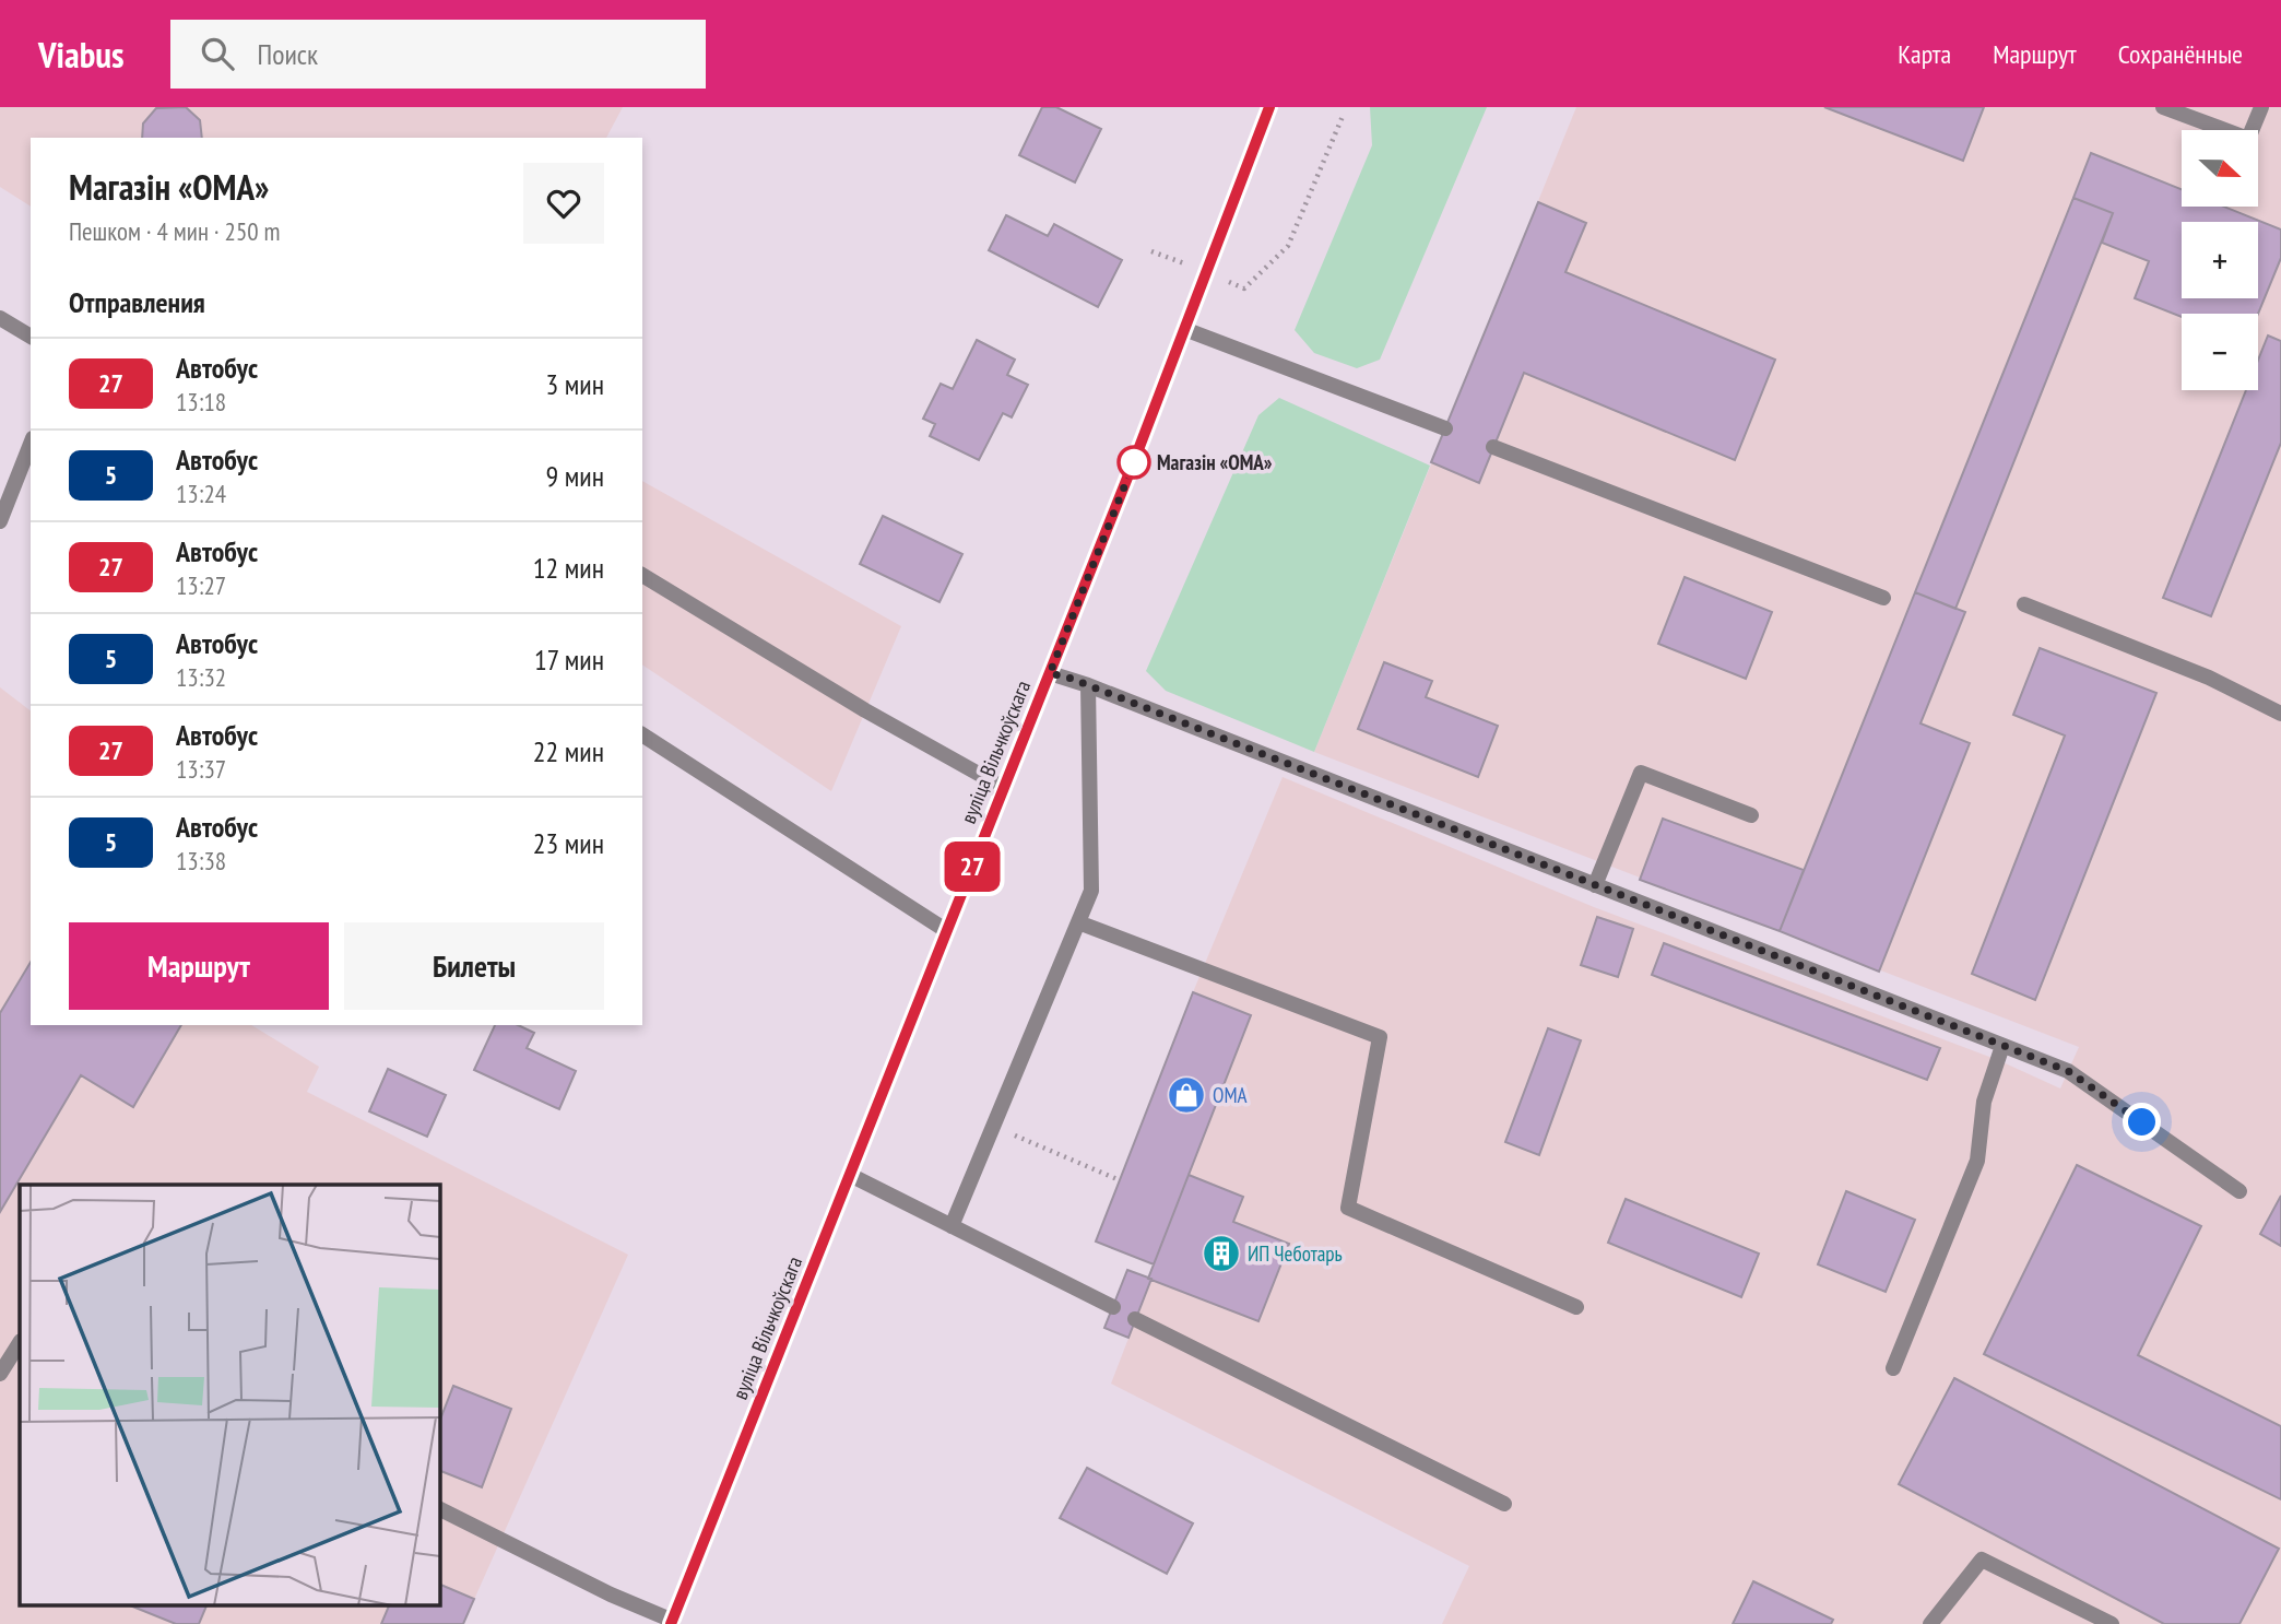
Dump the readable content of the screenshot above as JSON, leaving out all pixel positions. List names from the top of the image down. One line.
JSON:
{"streets":{"main road":["вуліца Вільчкоўскага"]},"places":{"other":["Магазін «ОМА»"],"shop":["ОМА"],"building":["ИП Чеботарь"]},"lines":["bus line 27"],"north":"right","page":{"header":"Viabus","search":"Поиск","nav":["Карта","Маршрут","Сохранённые"],"on_map":"27","map_buttons":["+","−"],"heading":[["Магазін «ОМА»","Пешком · 4 мин · 250 m"],"Отправления"],"list":[{"mark":"27","name":"Автобус","note":"13:18","value":"3 мин"},{"mark":"5","name":"Автобус","note":"13:24","value":"9 мин"},{"mark":"27","name":"Автобус","note":"13:27","value":"12 мин"},{"mark":"5","name":"Автобус","note":"13:32","value":"17 мин"},{"mark":"27","name":"Автобус","note":"13:37","value":"22 мин"},{"mark":"5","name":"Автобус","note":"13:38","value":"23 мин"}],"buttons":["Маршрут","Билеты"]}}
